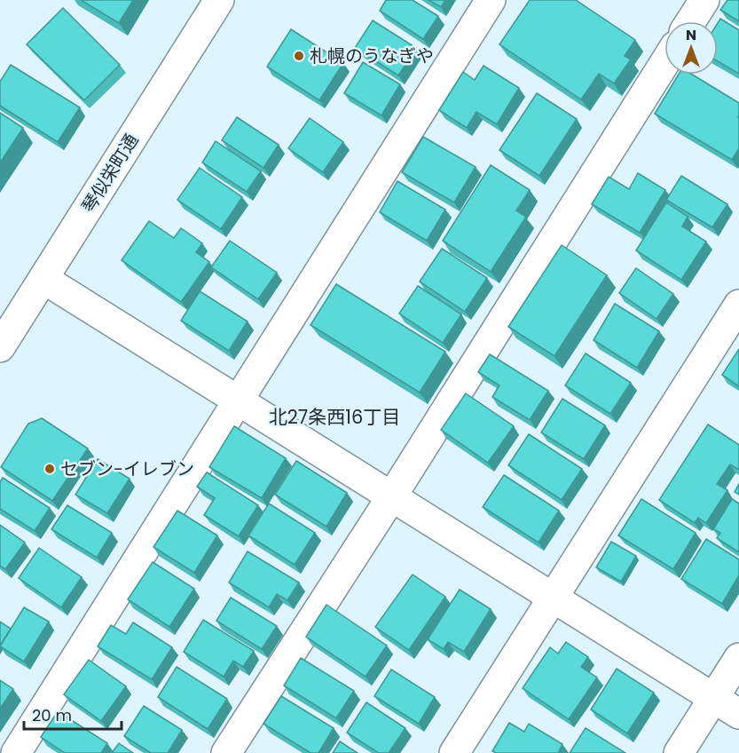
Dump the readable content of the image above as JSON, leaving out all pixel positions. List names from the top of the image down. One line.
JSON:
{"streets":{"street":["琴似栄町通"]},"districts":["北27条西16丁目"],"places":["札幌のうなぎや","セブン-イレブン"],"scale_bar":"20 m","north":"top"}
